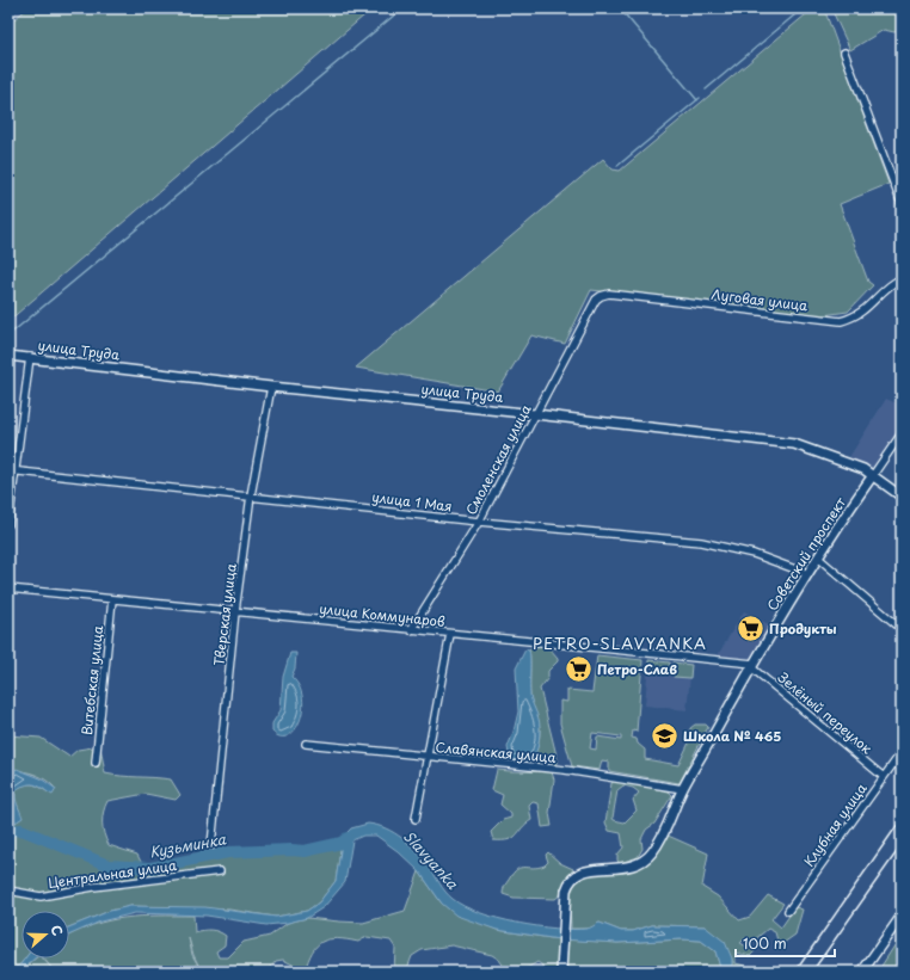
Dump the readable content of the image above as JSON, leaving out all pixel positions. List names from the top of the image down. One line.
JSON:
{"streets":{"street":["Луговая улица","улица Труда","Смоленская улица","улица 1 Мая","Советский проспект","Тверская улица","улица Коммунаров","Витебская улица","Зелёный переулок","Славянская улица","Клубная улица","Центральная улица"]},"crossings":[["Луговая улица","Смоленская улица"],["улица Труда","Смоленская улица"],["улица Труда","Советский проспект"],["улица Труда","Тверская улица"],["Смоленская улица","улица 1 Мая"],["Смоленская улица","улица Коммунаров"],["улица 1 Мая","Советский проспект"],["улица 1 Мая","Тверская улица"],["Советский проспект","улица Коммунаров"],["Советский проспект","Зелёный переулок"],["Советский проспект","Славянская улица"],["Тверская улица","улица Коммунаров"],["улица Коммунаров","Витебская улица"],["улица Коммунаров","Зелёный переулок"],["Зелёный переулок","Клубная улица"]],"districts":["PETRO-SLAVYANKA"],"water":["Кузьминка","Slavyanka"],"places":{"supermarket":["Продукты","Петро-Слав"],"school or university":["Школа № 465"]},"scale_bar":"100 m","north":"right"}
